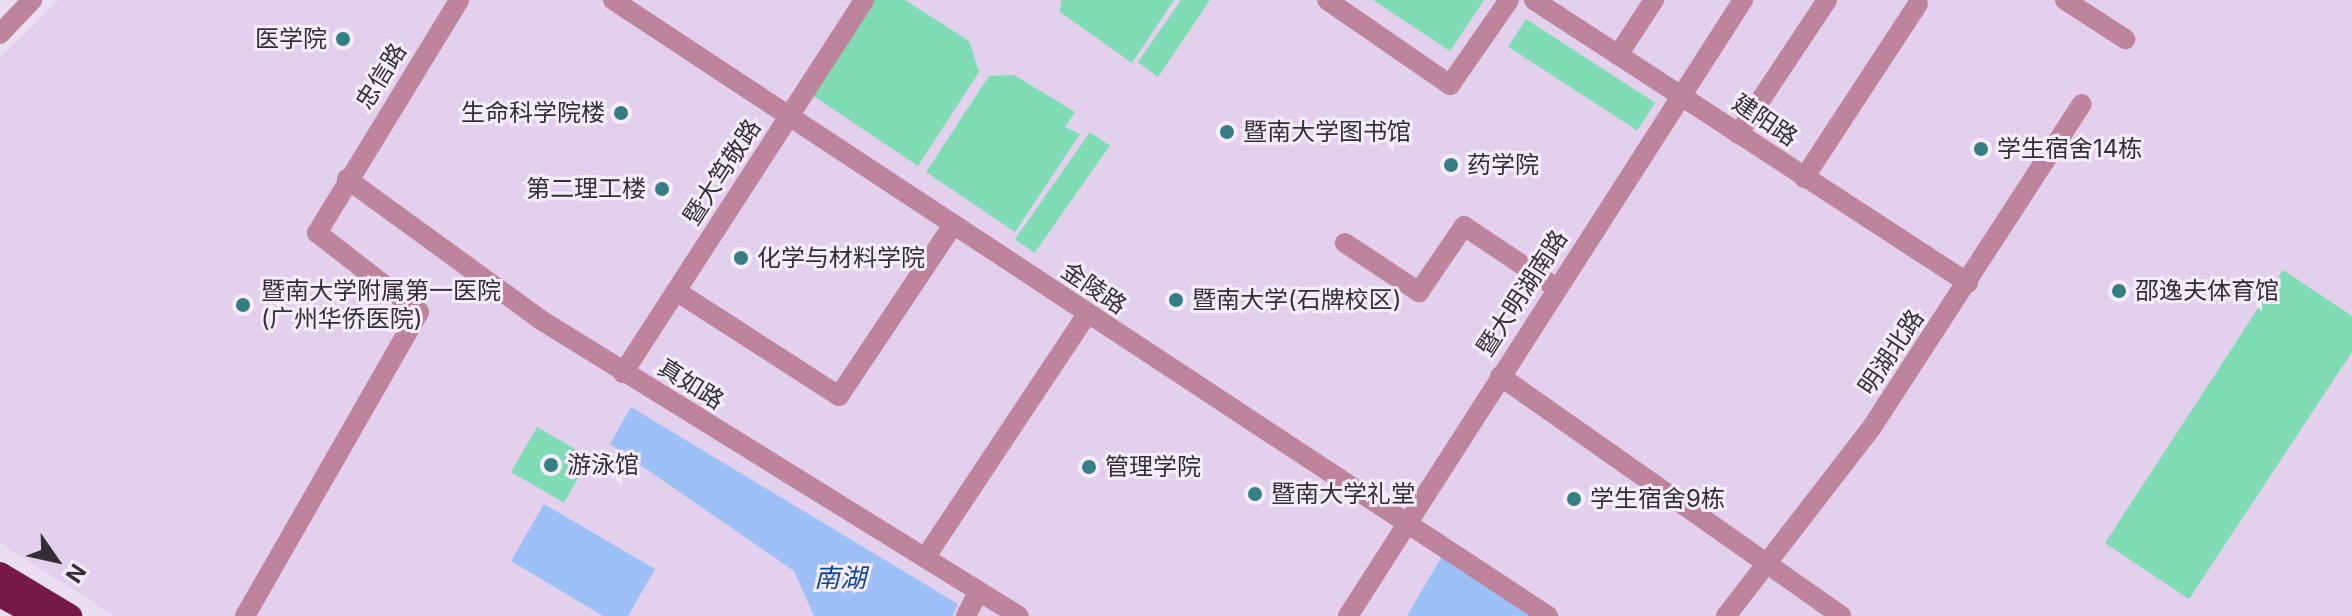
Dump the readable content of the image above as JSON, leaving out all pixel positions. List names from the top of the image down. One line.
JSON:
{"streets":{"street":["忠信路","建阳路","暨大笃敬路","金陵路","暨大明湖南路","明湖北路","真如路"]},"crossings":[["忠信路","真如路"],["建阳路","暨大明湖南路"],["建阳路","明湖北路"],["暨大笃敬路","金陵路"],["暨大笃敬路","真如路"],["金陵路","暨大明湖南路"]],"water":["南湖"],"places":["医学院","生命科学院楼","暨南大学图书馆","学生宿舍14栋","药学院","第二理工楼","化学与材料学院","邵逸夫体育馆","暨南大学(石牌校区)","暨南大学附属第一医院 (广州华侨医院)","游泳馆","管理学院","暨南大学礼堂","学生宿舍9栋"],"north":"bottom right"}
